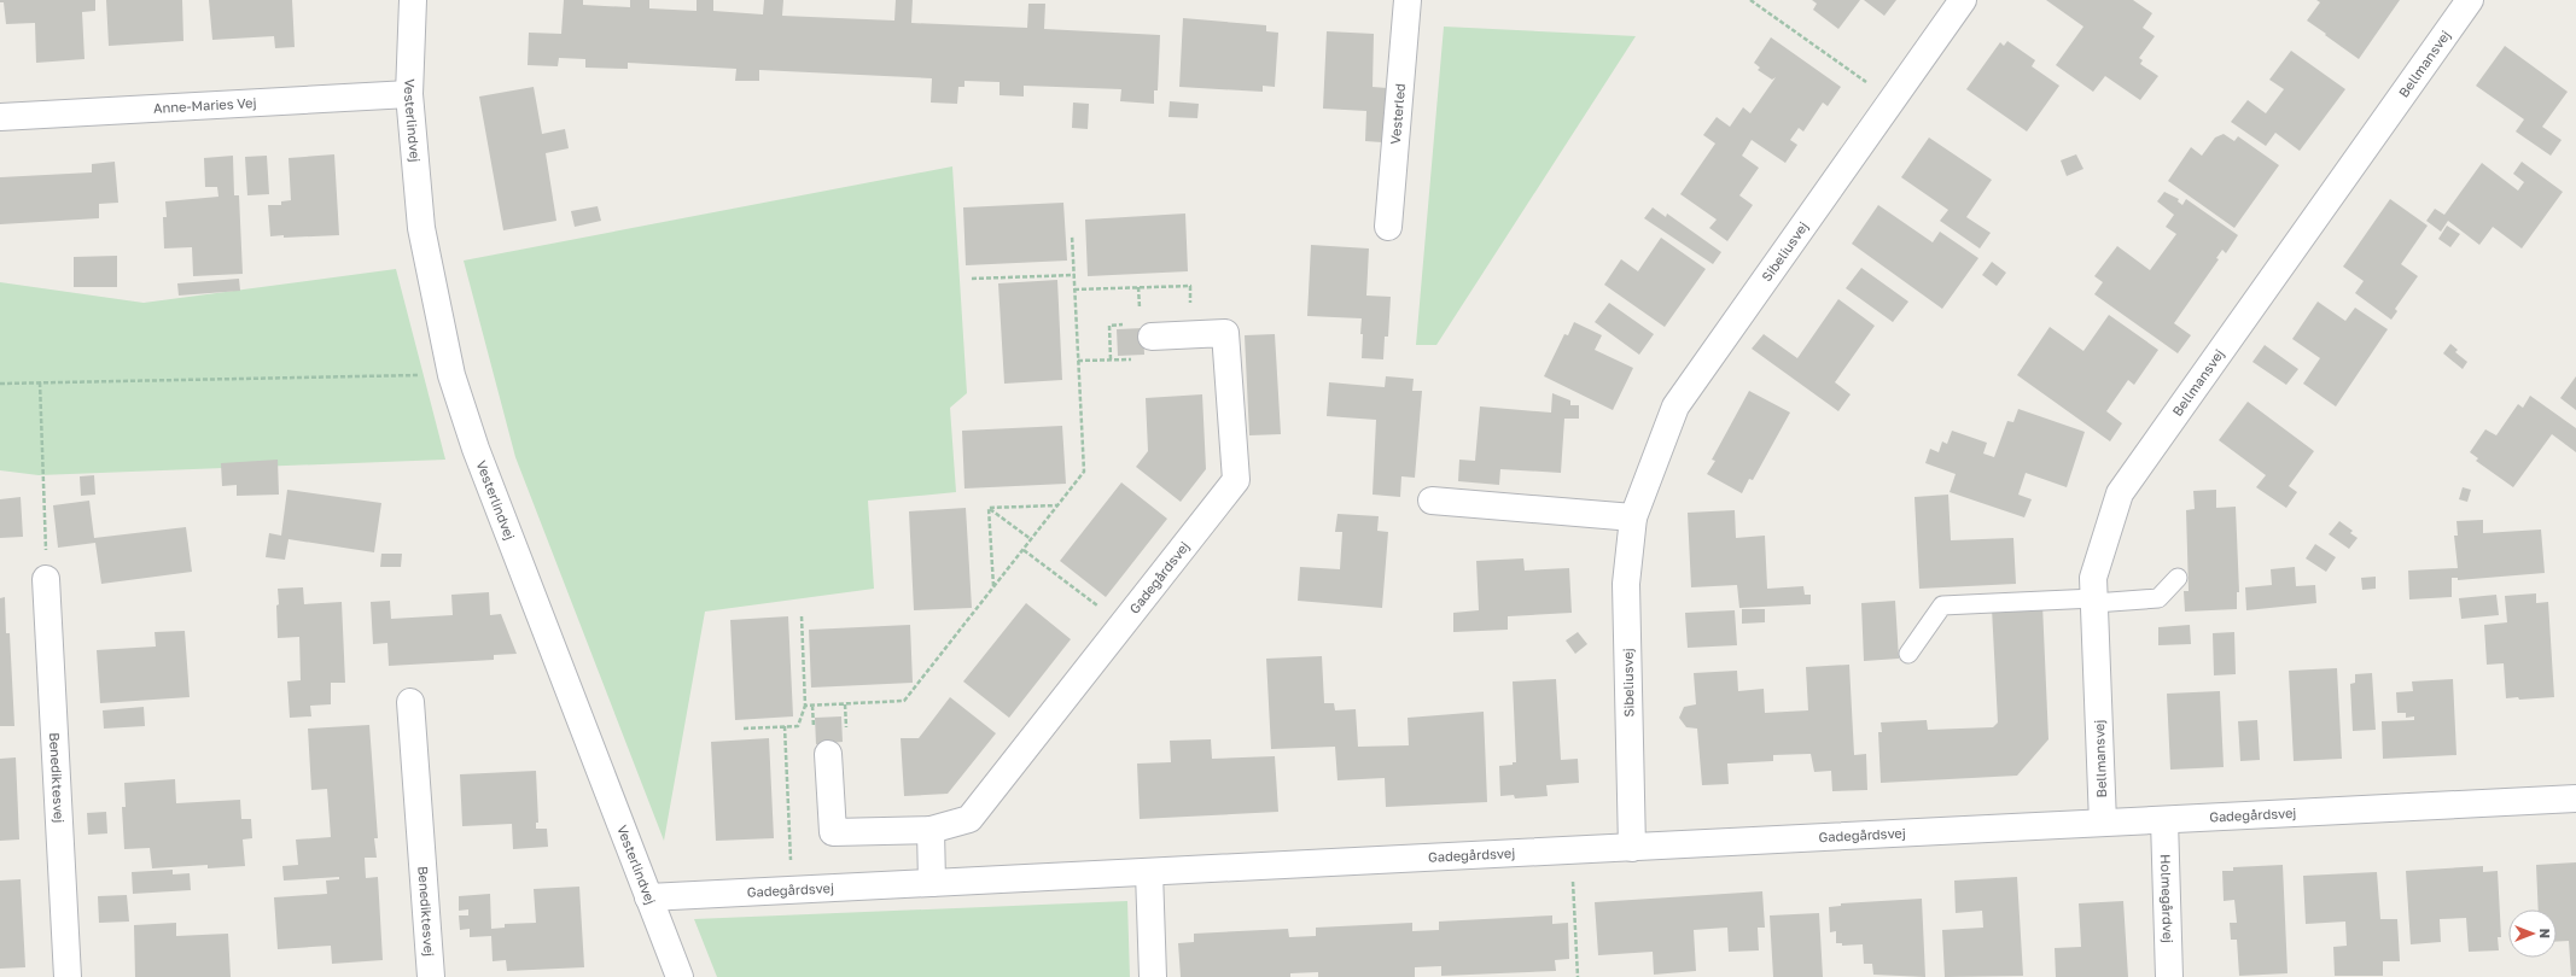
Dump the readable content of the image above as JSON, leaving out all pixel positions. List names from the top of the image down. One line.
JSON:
{"streets":{"street":["Bellmansvej","Anne-Maries Vej","Vesterled","Vesterlindvej","Sibeliusvej","Gadegårdsvej","Benediktesvej","Holmegårdvej"]},"crossings":[["Bellmansvej","Gadegårdsvej"],["Anne-Maries Vej","Vesterlindvej"],["Vesterlindvej","Gadegårdsvej"],["Sibeliusvej","Gadegårdsvej"],["Gadegårdsvej","Holmegårdvej"]],"north":"right"}
